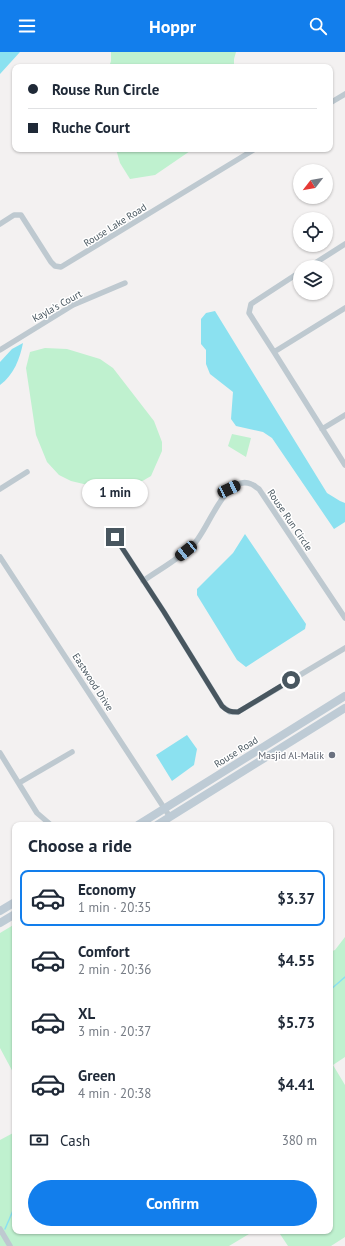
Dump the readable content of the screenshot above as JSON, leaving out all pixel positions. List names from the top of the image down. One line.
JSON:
{"streets":{"street":["Rouse Lake Road","Kayla's Court","Rouse Run Circle","Eastwood Drive","Rouse Road"]},"crossings":[["Eastwood Drive","Rouse Road"]],"places":["Masjid Al-Malik"],"north":"bottom left","page":{"header":"Hoppr","banner":["Rouse Run Circle","Ruche Court"],"bubble":"1 min","heading":"Choose a ride","list":[{"name":"Economy","note":"1 min · 20:35","value":"$3.37"},{"name":"Comfort","note":"2 min · 20:36","value":"$4.55"},{"name":"XL","note":"3 min · 20:37","value":"$5.73"},{"name":"Green","note":"4 min · 20:38","value":"$4.41"}],"pay":["Cash","380 m"],"buttons":"Confirm"}}
